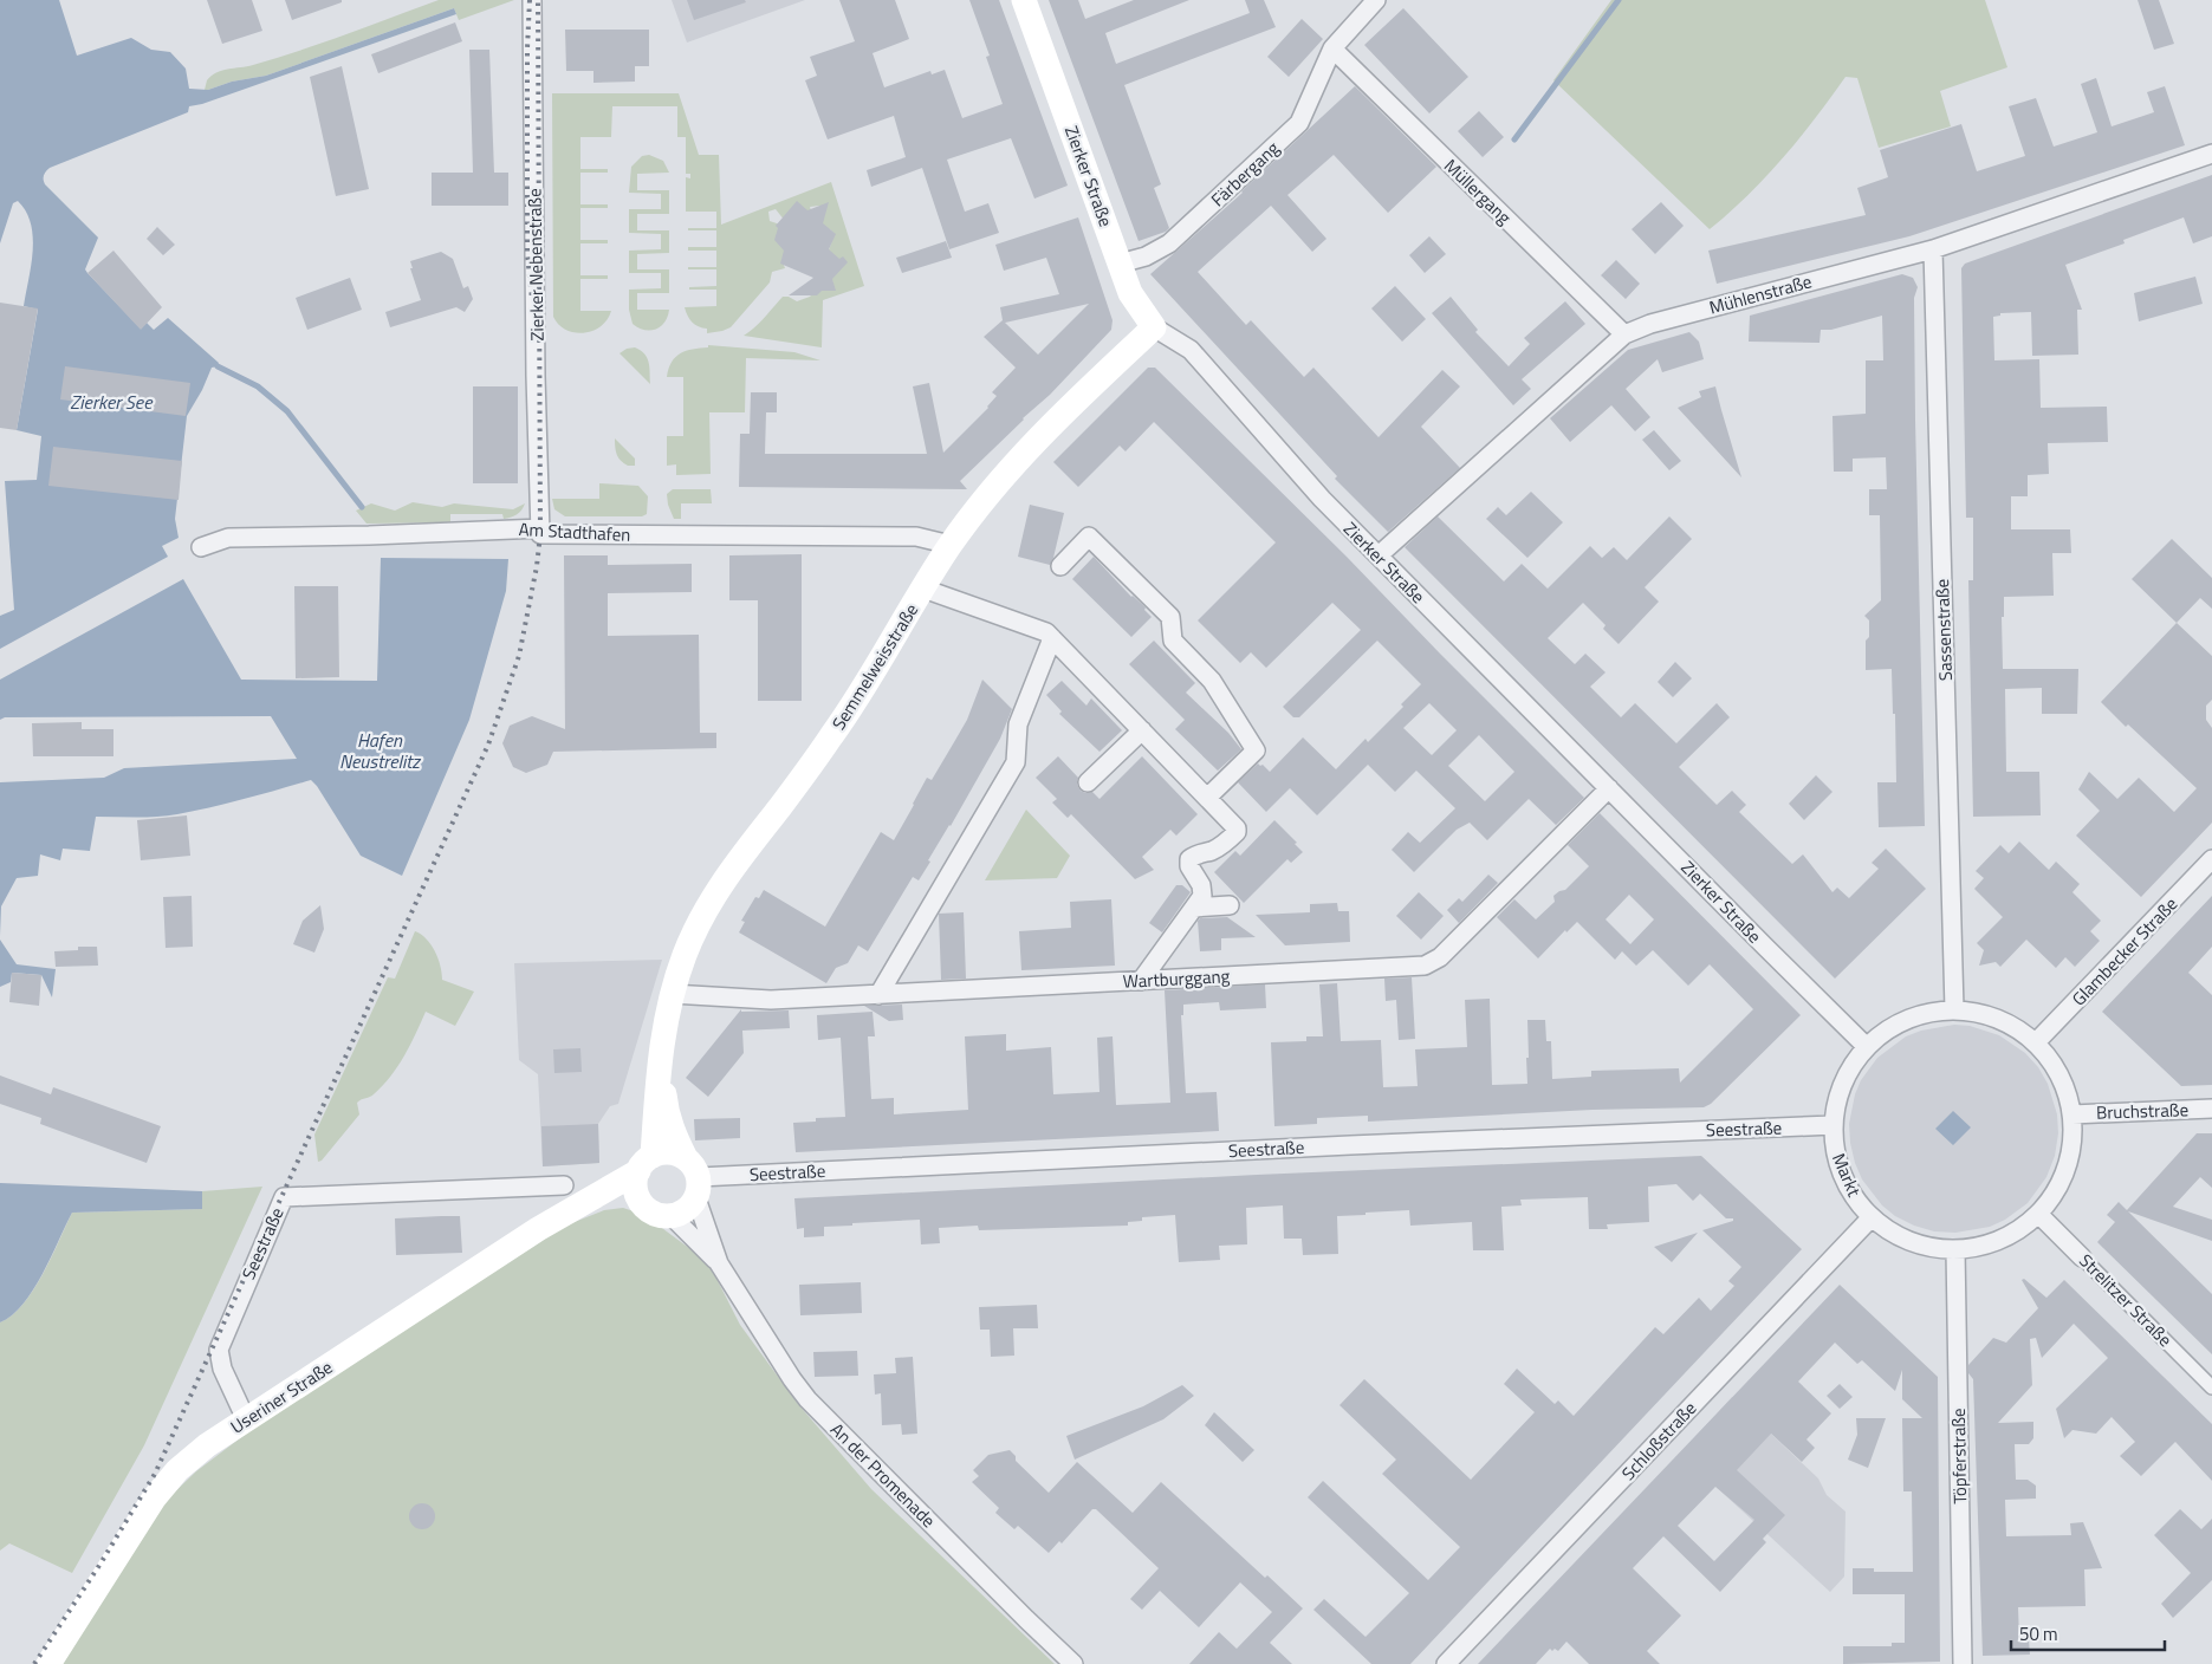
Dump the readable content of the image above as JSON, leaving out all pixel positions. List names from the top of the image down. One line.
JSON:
{"streets":{"main road":["Zierker Straße","Semmelweisstraße","Useriner Straße"],"street":["Färbergang","Müllergang","Zierker Nebenstraße","Mühlenstraße","Am Stadthafen","Sassenstraße","Glambecker Straße","Wartburggang","Bruchstraße","Seestraße","Markt","Strelitzer Straße","Schloßstraße","Töpferstraße","An der Promenade"]},"crossings":[["Färbergang","Zierker Straße"],["Färbergang","Müllergang"],["Zierker Straße","Mühlenstraße"],["Zierker Straße","Semmelweisstraße"],["Zierker Straße","Wartburggang"],["Zierker Straße","Markt"],["Müllergang","Mühlenstraße"],["Zierker Nebenstraße","Am Stadthafen"],["Mühlenstraße","Sassenstraße"],["Am Stadthafen","Semmelweisstraße"],["Sassenstraße","Markt"],["Semmelweisstraße","Wartburggang"],["Semmelweisstraße","Seestraße"],["Semmelweisstraße","Useriner Straße"],["Semmelweisstraße","An der Promenade"],["Glambecker Straße","Markt"],["Bruchstraße","Markt"],["Seestraße","Markt"],["Seestraße","Useriner Straße"],["Seestraße","An der Promenade"],["Markt","Strelitzer Straße"],["Markt","Schloßstraße"],["Markt","Töpferstraße"],["Useriner Straße","An der Promenade"]],"water":["Zierker See","Hafen Neustrelitz"],"scale_bar":"50 m"}
